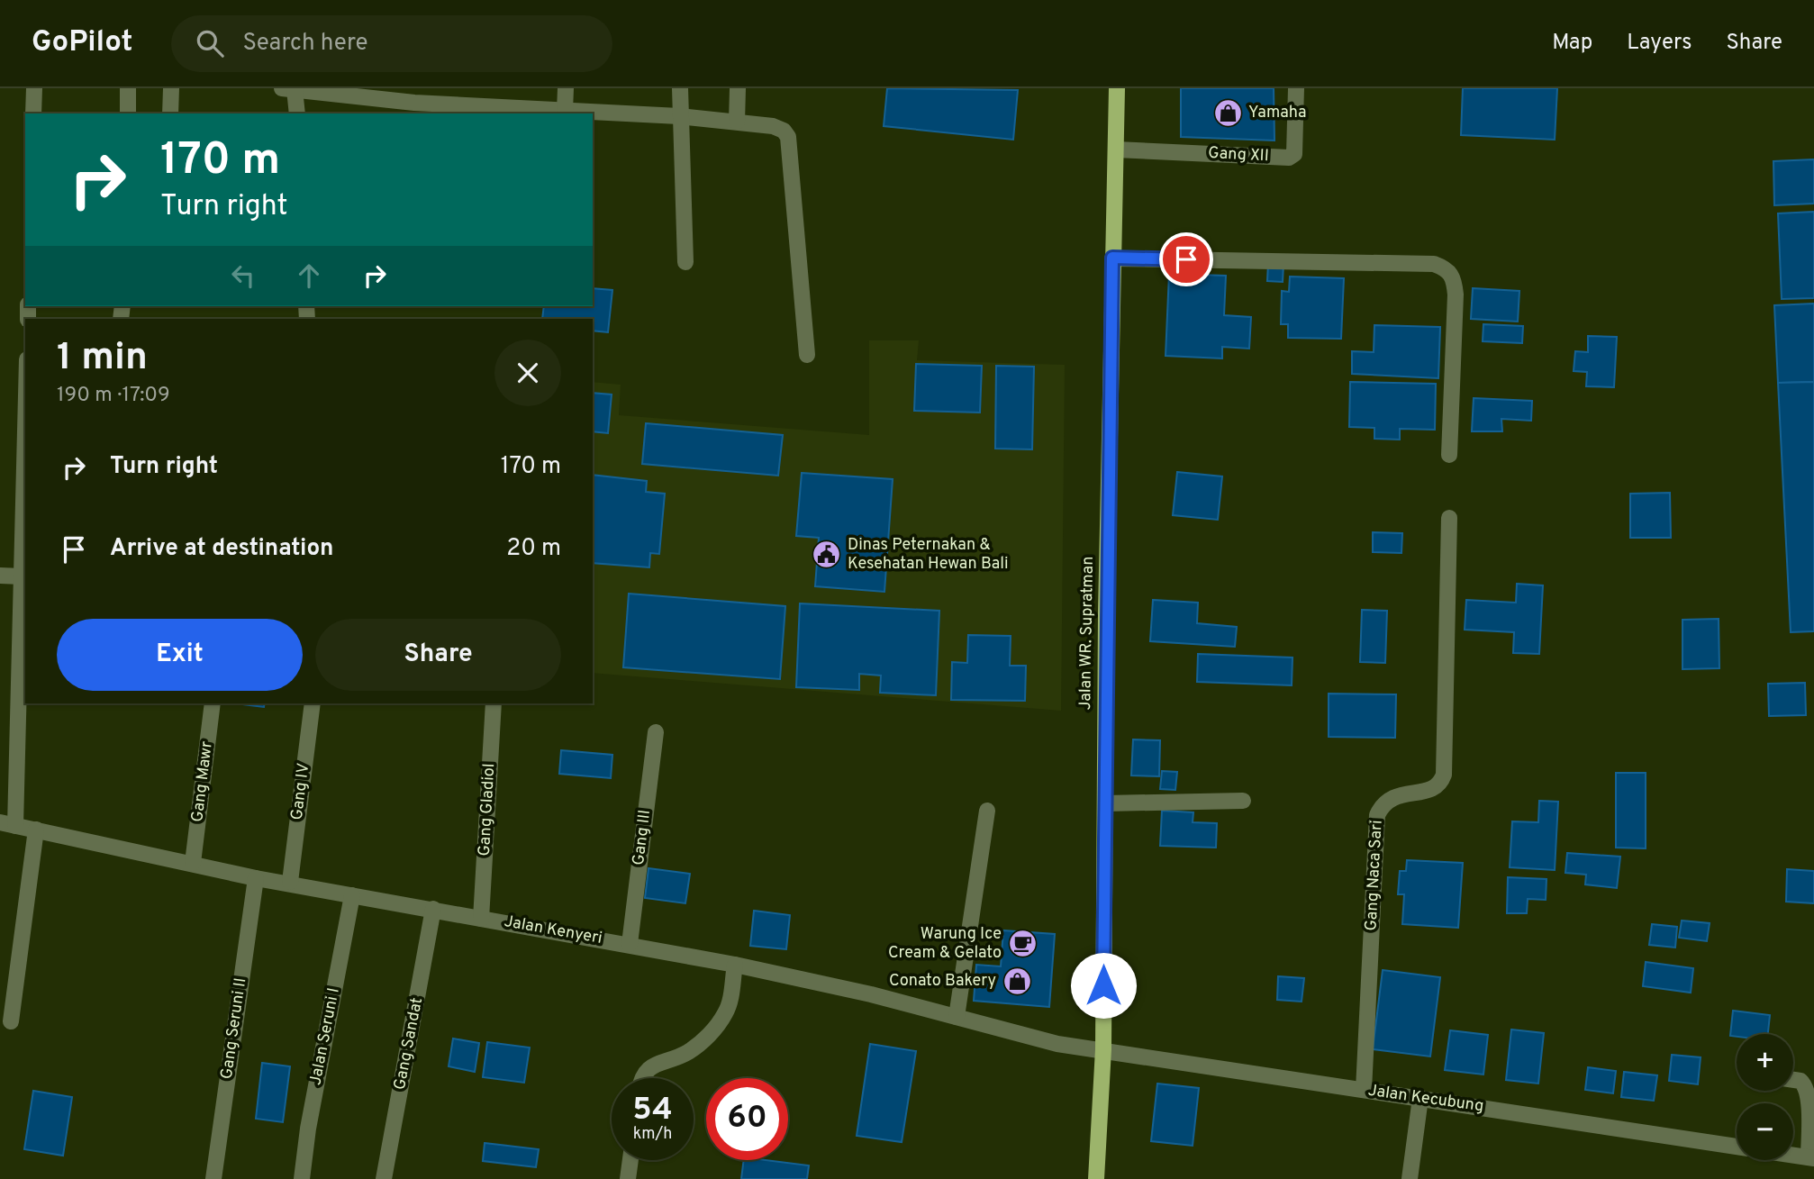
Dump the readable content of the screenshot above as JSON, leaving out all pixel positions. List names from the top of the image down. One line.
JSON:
{"streets":{"main road":["Jalan WR. Supratman"],"street":["Gang XII","Gang Mawr","Gang IV","Gang Gladiol","Gang III","Gang Naca Sari","Jalan Kenyeri","Gang Seruni II","Jalan Seruni I","Gang Sandat","Jalan Kecubung"]},"crossings":[["Gang XII","Jalan WR. Supratman"],["Jalan WR. Supratman","Jalan Kenyeri"],["Jalan WR. Supratman","Jalan Kecubung"],["Gang Mawr","Jalan Kenyeri"],["Gang IV","Jalan Kenyeri"],["Gang Gladiol","Jalan Kenyeri"],["Gang III","Jalan Kenyeri"],["Gang Naca Sari","Jalan Kecubung"],["Jalan Kenyeri","Gang Seruni II"],["Jalan Kenyeri","Jalan Seruni I"],["Jalan Kenyeri","Gang Sandat"],["Jalan Kenyeri","Jalan Kecubung"]],"places":{"shop":["Yamaha","Conato Bakery"],"public building":["Dinas Peternakan & Kesehatan Hewan Bali"],"cafe":["Warung Ice Cream & Gelato"]},"page":{"header":"GoPilot","search":"Search here","nav":["Map","Layers","Share"],"turn":["170 m","Turn right"],"heading":["1 min","190 m · 17:09"],"list":[{"name":"Turn right","value":"170 m"},{"name":"Arrive at destination","value":"20 m"}],"buttons":["Exit","Share"],"map_buttons":["+","−"],"speed":"54 km/h","limit":"60"}}
